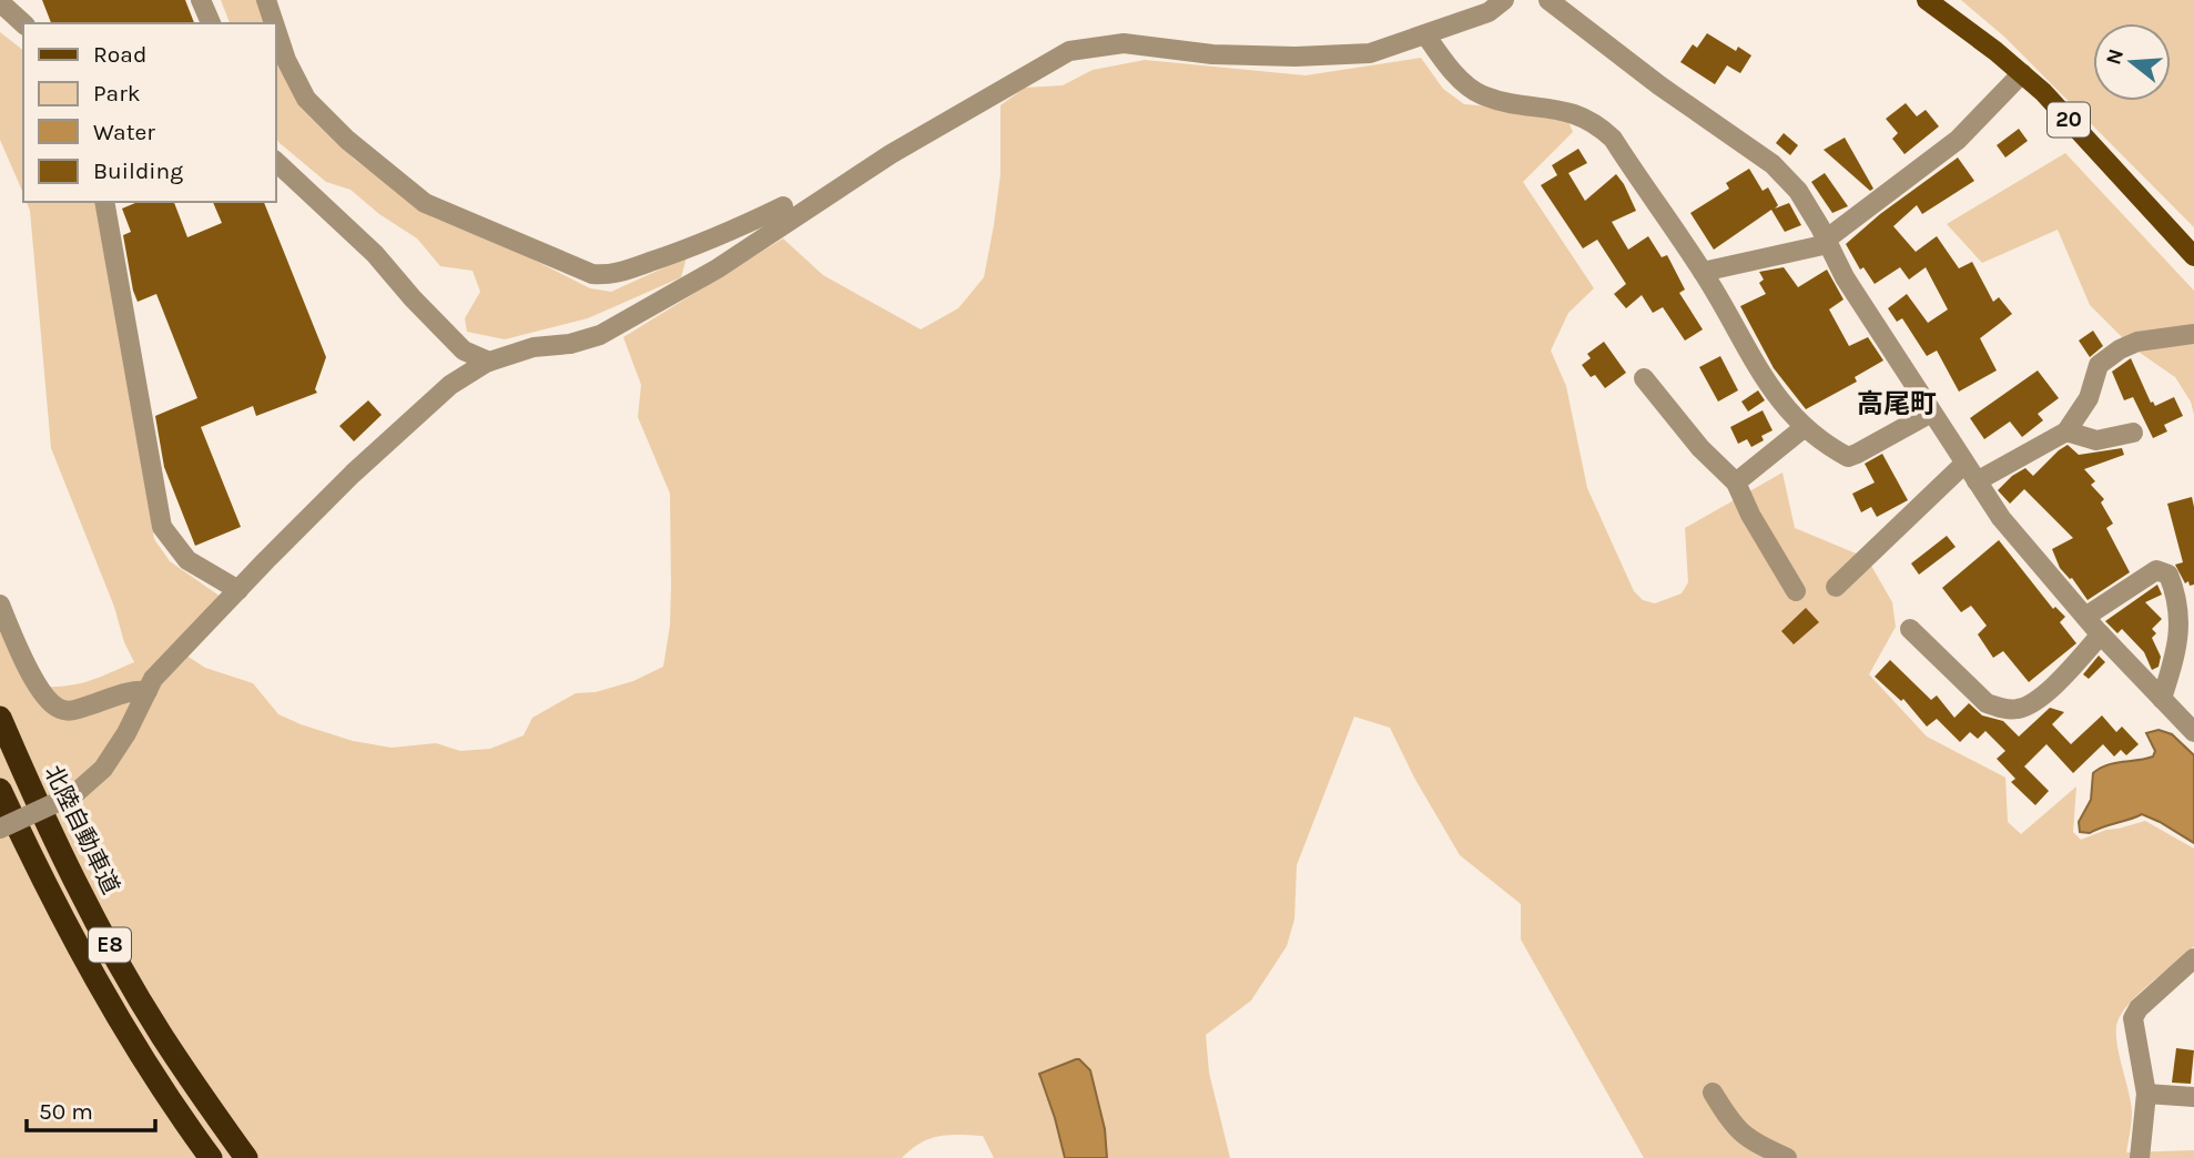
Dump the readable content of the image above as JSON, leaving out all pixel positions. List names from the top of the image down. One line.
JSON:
{"streets":{"highway":["北陸自動車道","E8"],"main road":["20"]},"districts":["高尾町"],"legend":["Road","Park","Water","Building"],"scale_bar":"50 m","north":"left"}
